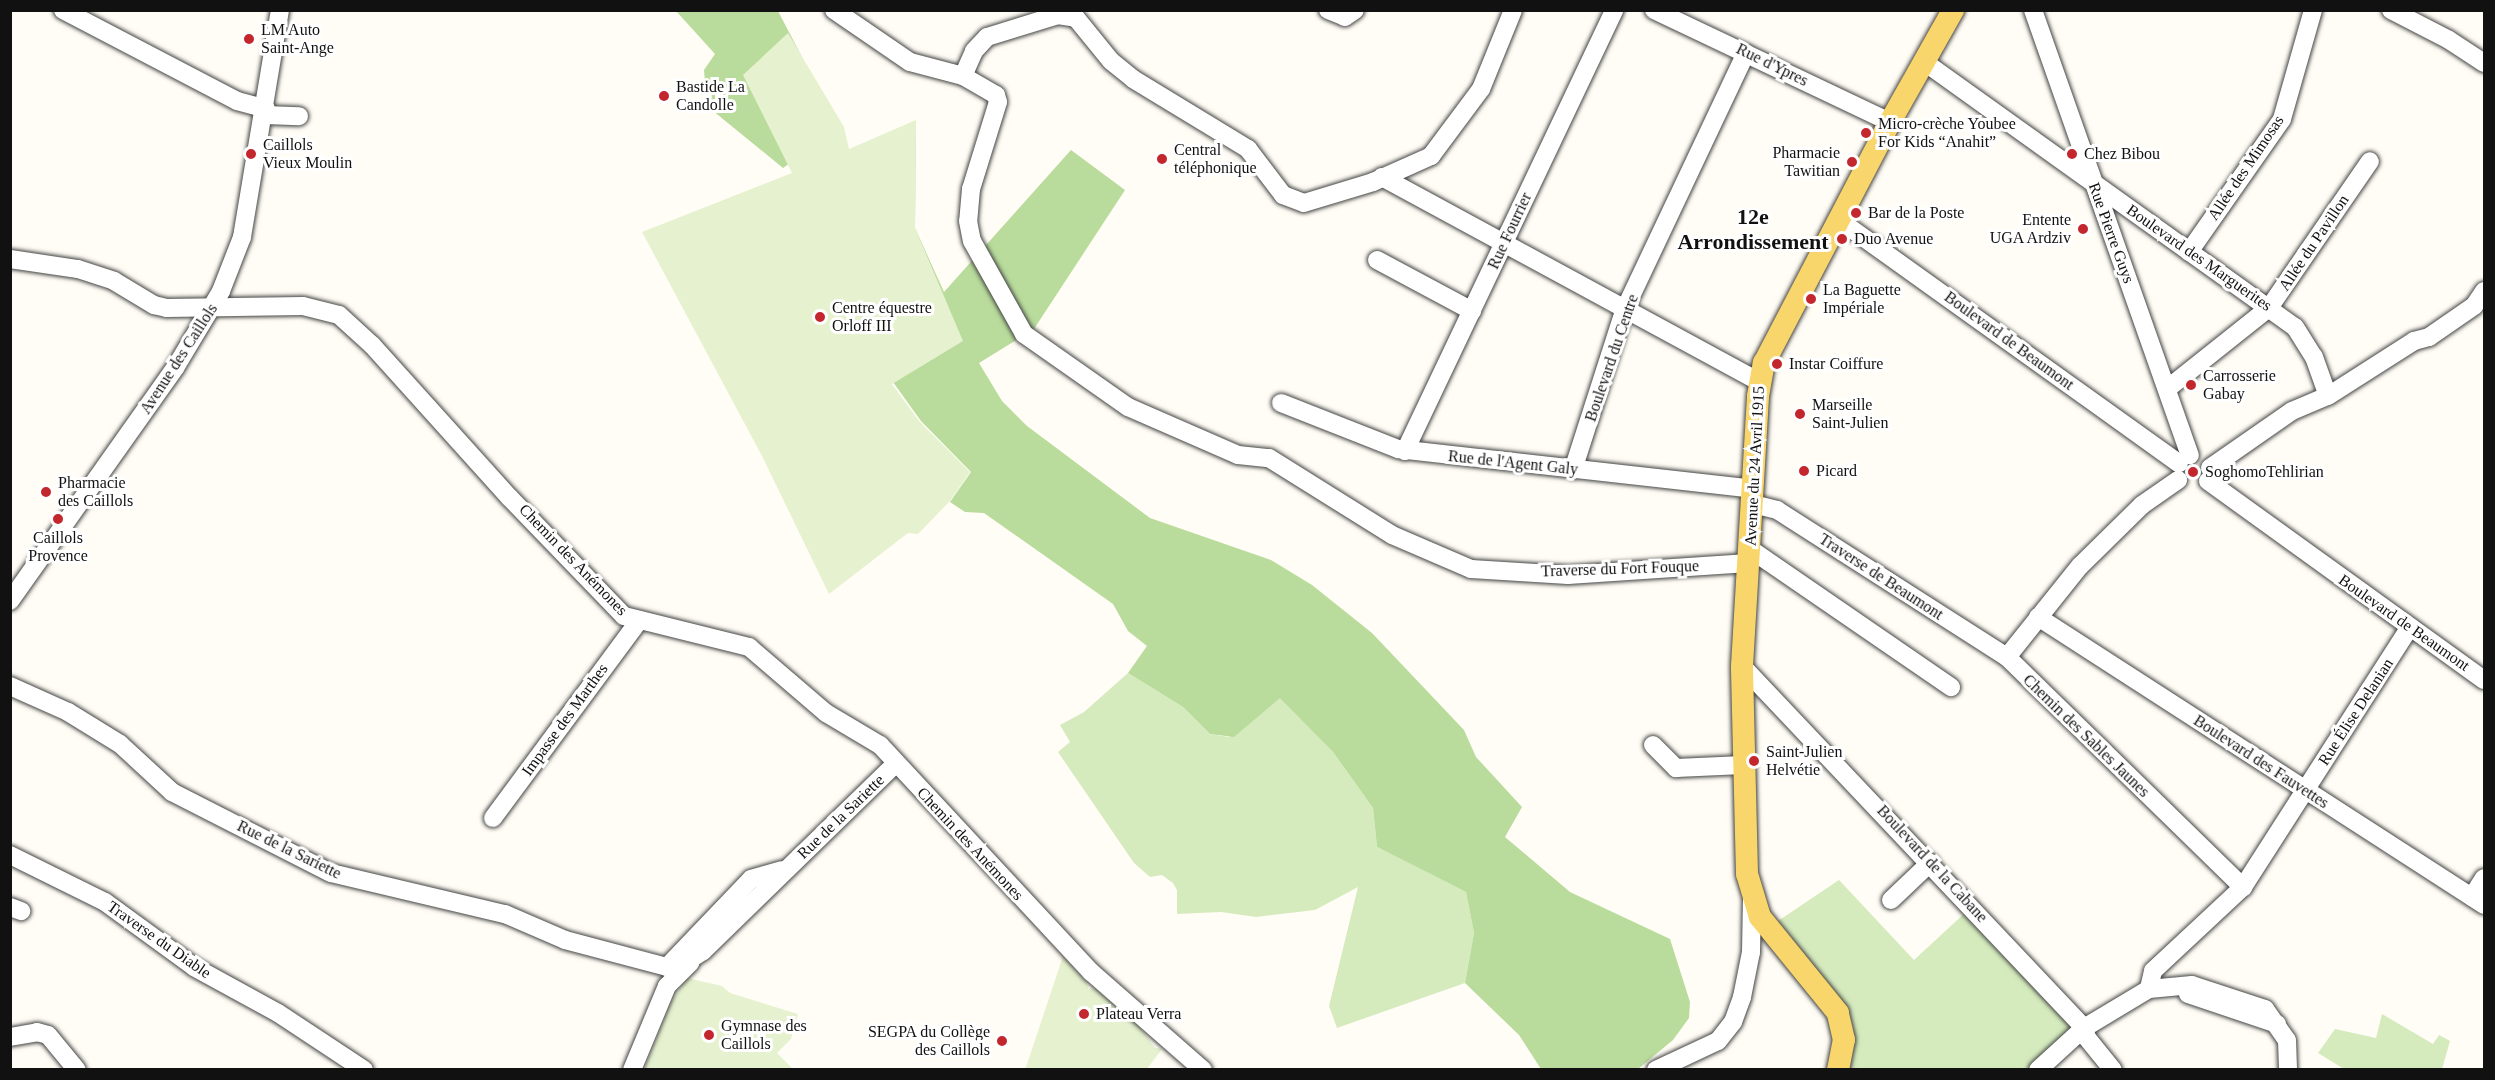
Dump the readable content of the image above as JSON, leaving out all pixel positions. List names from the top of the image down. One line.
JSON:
{"streets":{"main road":["Avenue du 24 Avril 1915"],"street":["Rue d'Ypres","Allée des Mimosas","Rue Fourrier","Rue Pierre Guys","Allée du Pavillon","Boulevard des Marguerites","Boulevard de Beaumont","Boulevard du Centre","Avenue des Caillols","Rue de l'Agent Galy","Chemin des Anémones","Traverse du Fort Fouque","Traverse de Beaumont","Rue Élise Delanian","Impasse des Marthes","Chemin des Sables Jaunes","Boulevard des Fauvettes","Rue de la Sariette","Boulevard de la Cabane","Traverse du Diable"]},"crossings":[["Rue d'Ypres","Boulevard du Centre"],["Rue d'Ypres","Avenue du 24 Avril 1915"],["Allée des Mimosas","Boulevard des Marguerites"],["Rue Fourrier","Rue de l'Agent Galy"],["Rue Pierre Guys","Allée du Pavillon"],["Rue Pierre Guys","Boulevard des Marguerites"],["Rue Pierre Guys","Boulevard de Beaumont"],["Allée du Pavillon","Boulevard des Marguerites"],["Boulevard des Marguerites","Avenue du 24 Avril 1915"],["Boulevard de Beaumont","Avenue du 24 Avril 1915"],["Boulevard de Beaumont","Rue Élise Delanian"],["Boulevard du Centre","Rue de l'Agent Galy"],["Avenue des Caillols","Chemin des Anémones"],["Rue de l'Agent Galy","Avenue du 24 Avril 1915"],["Rue de l'Agent Galy","Traverse de Beaumont"],["Avenue du 24 Avril 1915","Traverse du Fort Fouque"],["Avenue du 24 Avril 1915","Traverse de Beaumont"],["Avenue du 24 Avril 1915","Boulevard de la Cabane"],["Chemin des Anémones","Impasse des Marthes"],["Chemin des Anémones","Rue de la Sariette"],["Traverse de Beaumont","Chemin des Sables Jaunes"],["Rue Élise Delanian","Chemin des Sables Jaunes"],["Rue Élise Delanian","Boulevard des Fauvettes"]],"districts":["12e Arrondissement"],"places":["LM Auto Saint-Ange","Bastide La Candolle","Micro-crèche Youbee For Kids “Anahit”","Caillols Vieux Moulin","Chez Bibou","Central téléphonique","Pharmacie Tawitian","Bar de la Poste","Entente UGA Ardziv","Duo Avenue","La Baguette Impériale","Centre équestre Orloff III","Instar Coiffure","Carrosserie Gabay","Marseille Saint-Julien","Picard","SoghomoTehlirian","Pharmacie des Caillols","Caillols Provence","Saint-Julien Helvétie","Plateau Verra","Gymnase des Caillols","SEGPA du Collège des Caillols"]}
